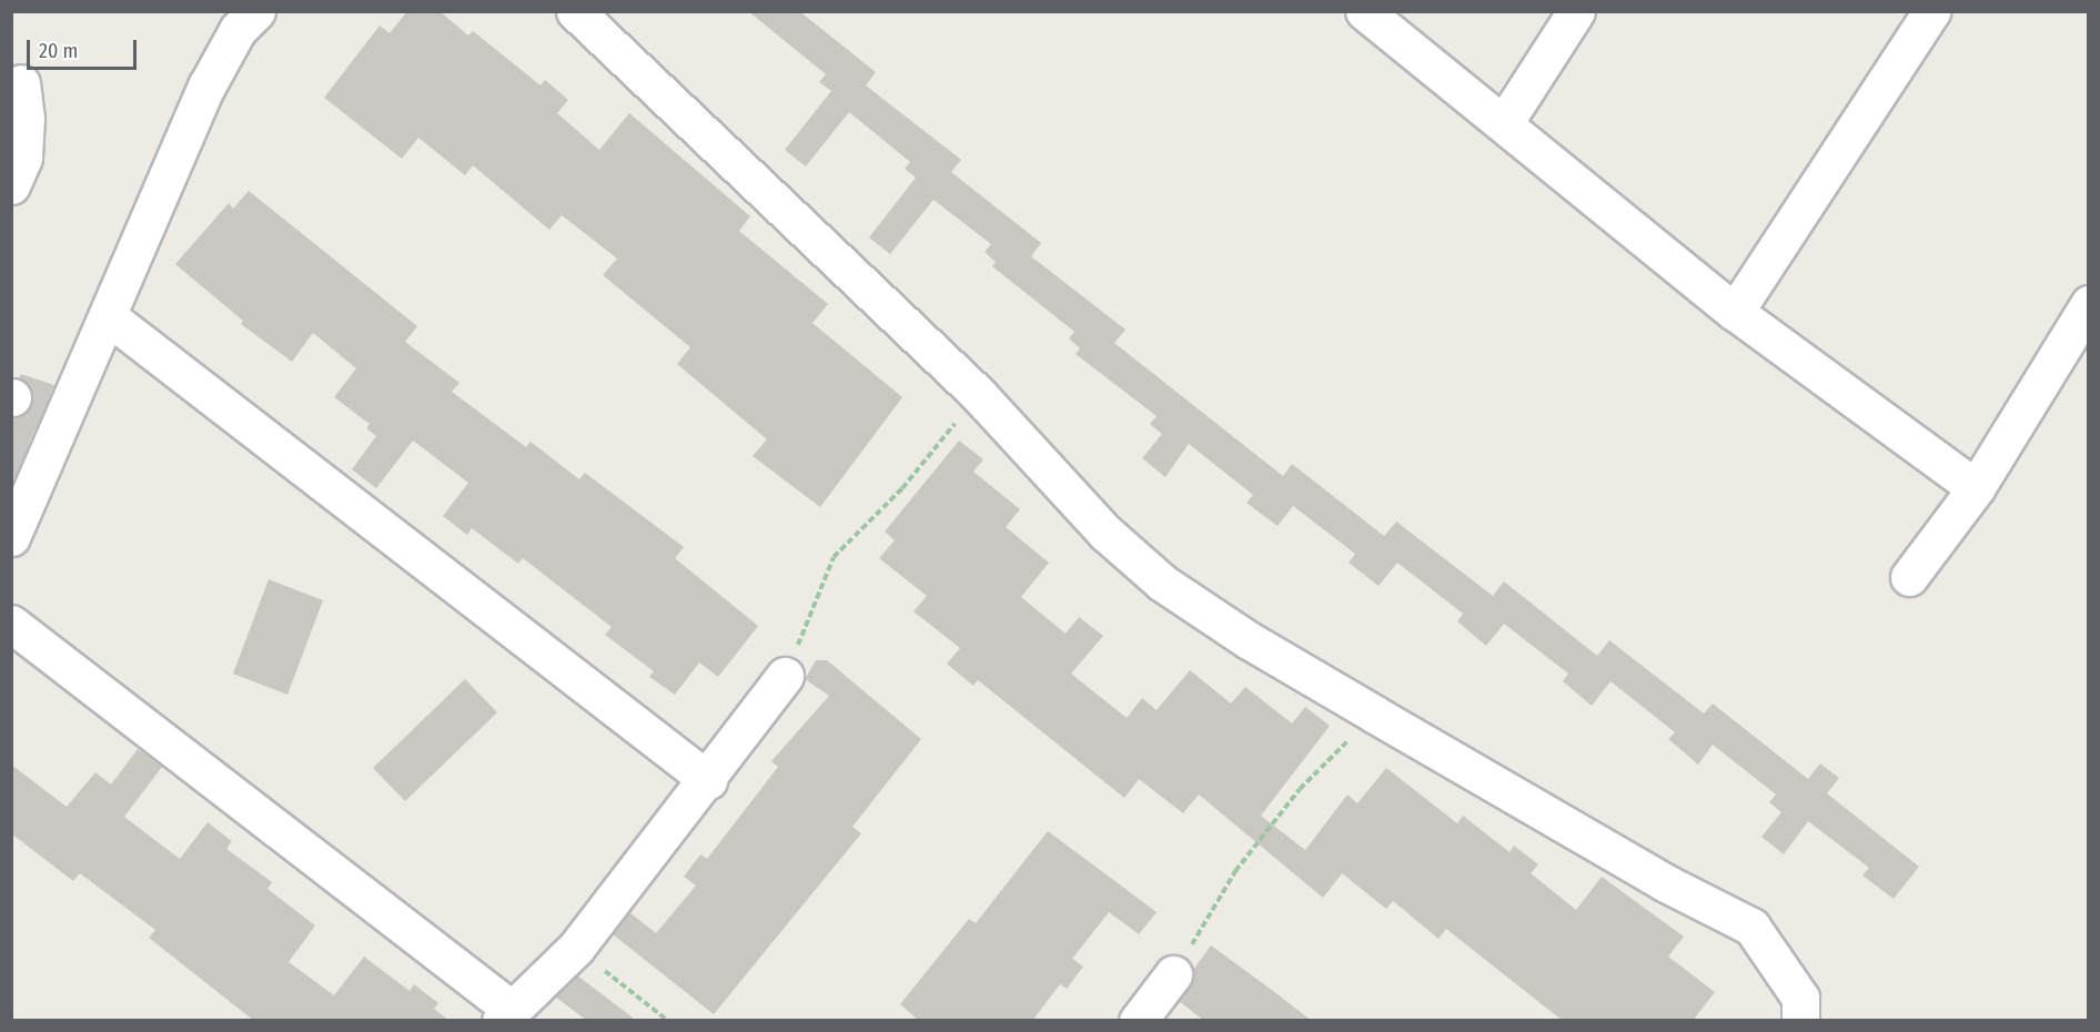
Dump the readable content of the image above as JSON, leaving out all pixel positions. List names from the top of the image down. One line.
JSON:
{"scale_bar":"20 m"}
